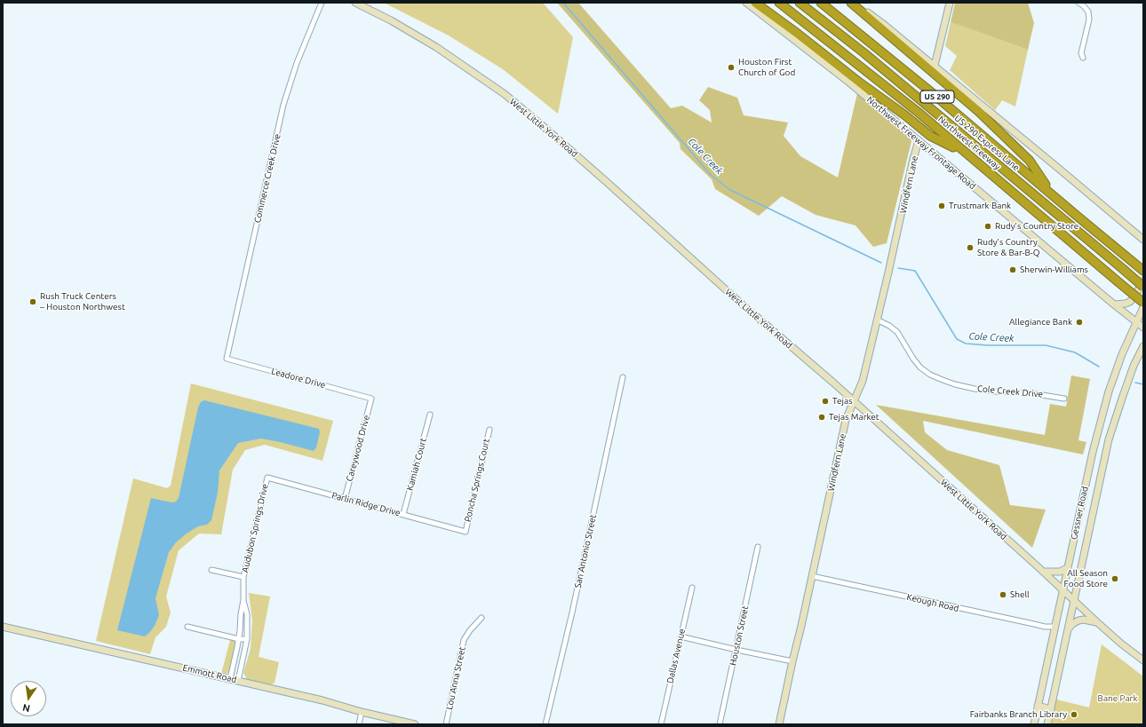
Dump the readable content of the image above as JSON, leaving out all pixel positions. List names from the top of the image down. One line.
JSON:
{"streets":{"highway":["US 290","Northwest Freeway","US 290 Express Lane"],"main road":["West Little York Road","Northwest Freeway Frontage Road","Windfern Lane","Gessner Road","Emmott Road"],"street":["Commerce Creek Drive","Leadore Drive","Cole Creek Drive","Careywood Drive","Kamiah Court","Poncha Springs Court","Parlin Ridge Drive","Audubon Springs Drive","San Antonio Street","Keough Road","Houston Street","Dallas Avenue","Lou Anna Street"]},"crossings":[["West Little York Road","Windfern Lane"],["West Little York Road","Gessner Road"],["Northwest Freeway Frontage Road","Windfern Lane"],["Northwest Freeway Frontage Road","Gessner Road"],["Commerce Creek Drive","Leadore Drive"],["Windfern Lane","Cole Creek Drive"],["Windfern Lane","Keough Road"],["Leadore Drive","Careywood Drive"],["Careywood Drive","Parlin Ridge Drive"],["Kamiah Court","Parlin Ridge Drive"],["Poncha Springs Court","Parlin Ridge Drive"],["Parlin Ridge Drive","Audubon Springs Drive"],["Gessner Road","Keough Road"],["Audubon Springs Drive","Emmott Road"]],"water":["Cole Creek"],"parks":["Bane Park"],"places":["Houston First Church of God","Trustmark Bank","Rudy's Country Store","Rudy's Country Store & Bar-B-Q","Sherwin-Williams","Rush Truck Centers – Houston Northwest","Allegiance Bank","Tejas","Tejas Market","All Season Food Store","Shell","Fairbanks Branch Library"],"north":"bottom"}
